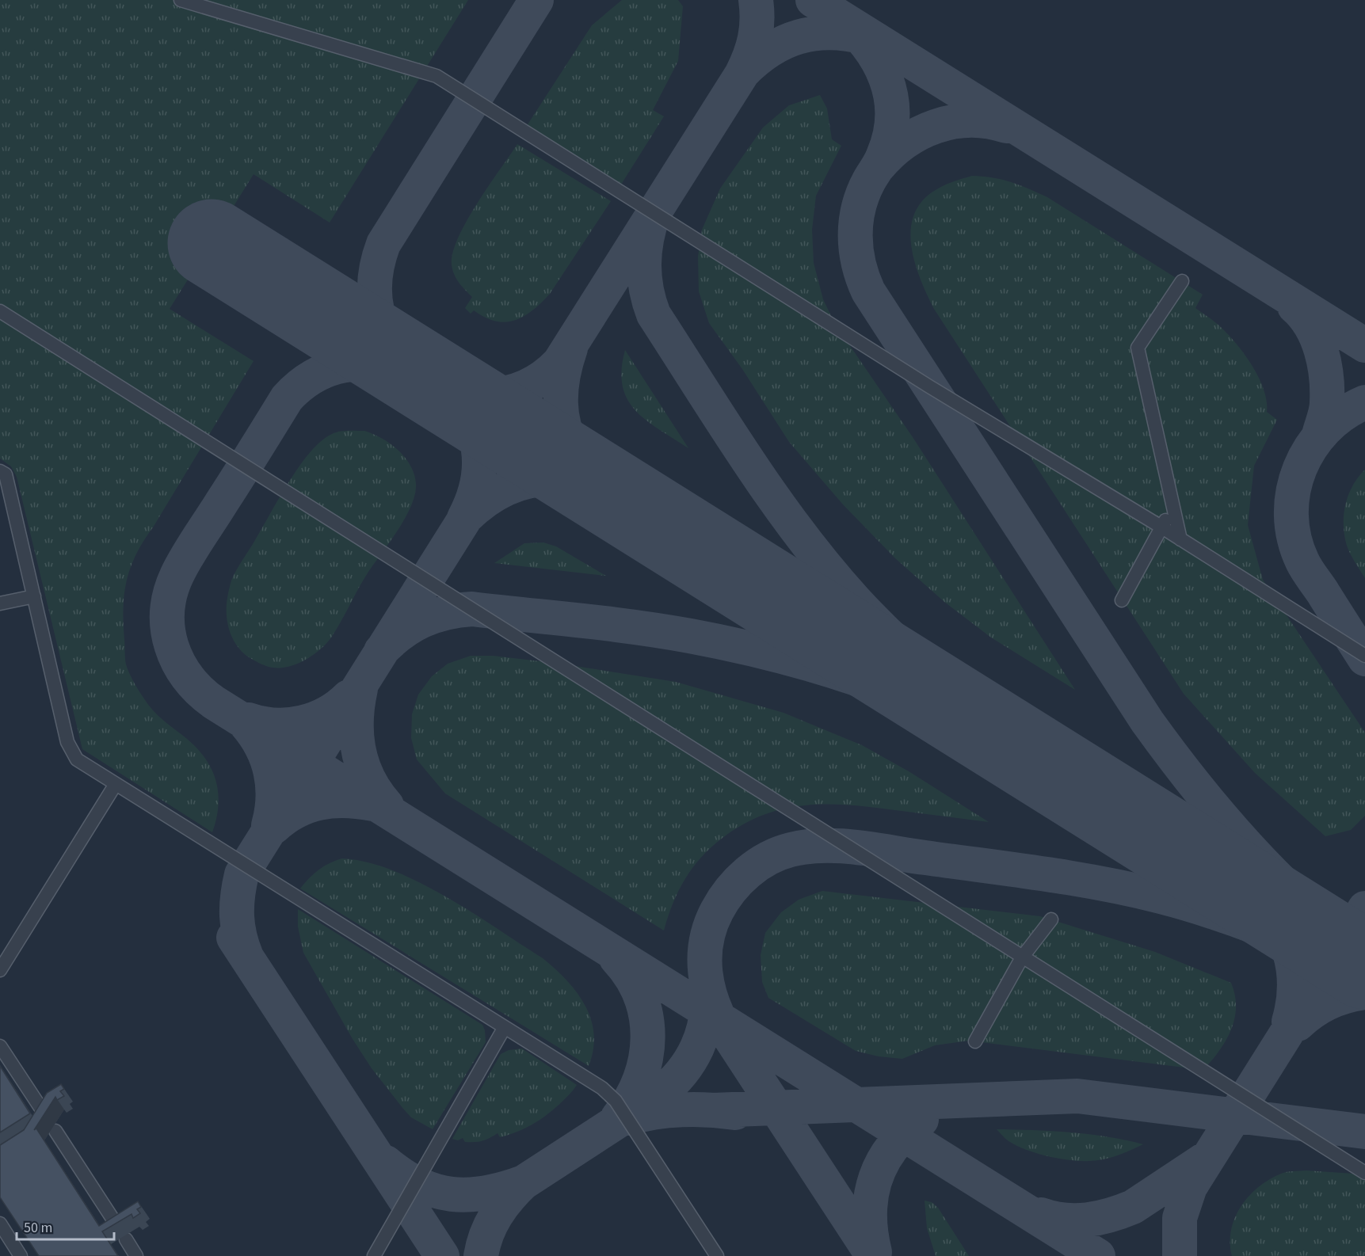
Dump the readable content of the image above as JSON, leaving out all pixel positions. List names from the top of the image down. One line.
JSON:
{"scale_bar":"50 m"}
